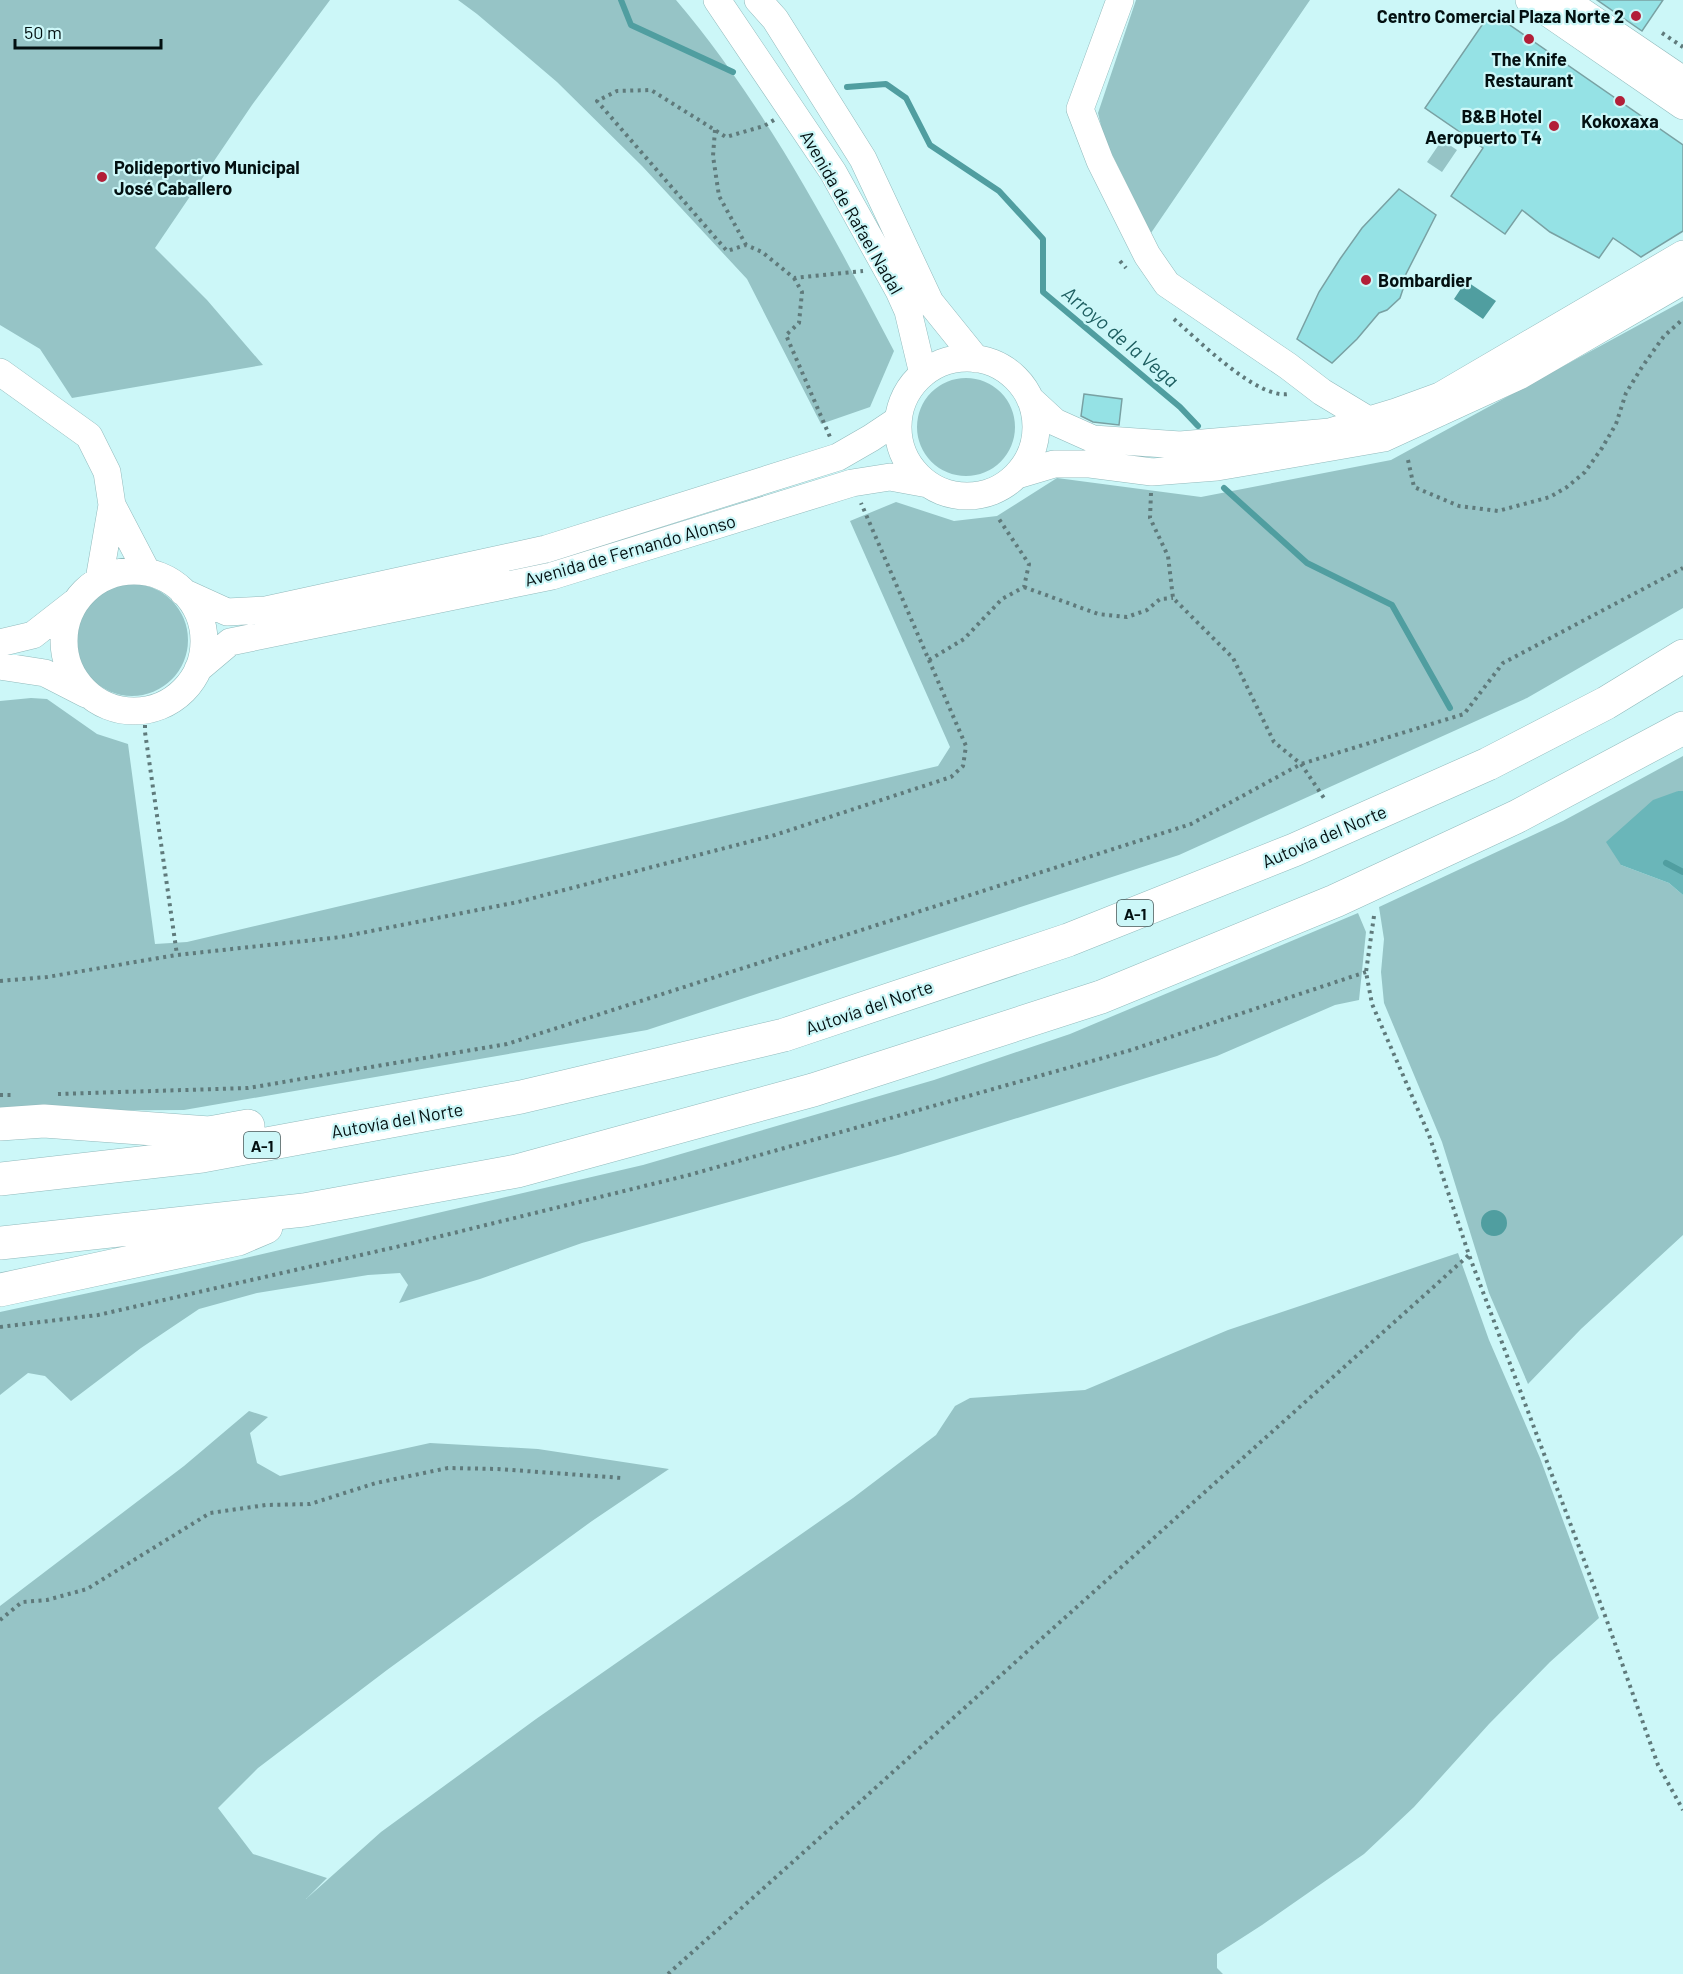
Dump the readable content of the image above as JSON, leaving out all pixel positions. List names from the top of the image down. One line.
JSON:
{"streets":{"highway":["Autovía del Norte","A-1"],"street":["Avenida de Rafael Nadal","Avenida de Fernando Alonso"]},"crossings":[["Avenida de Rafael Nadal","Avenida de Fernando Alonso"]],"water":["Arroyo de la Vega"],"places":["Centro Comercial Plaza Norte 2","The Knife Restaurant","Kokoxaxa","B&B Hotel Aeropuerto T4","Polideportivo Municipal José Caballero","Bombardier"],"scale_bar":"50 m"}
